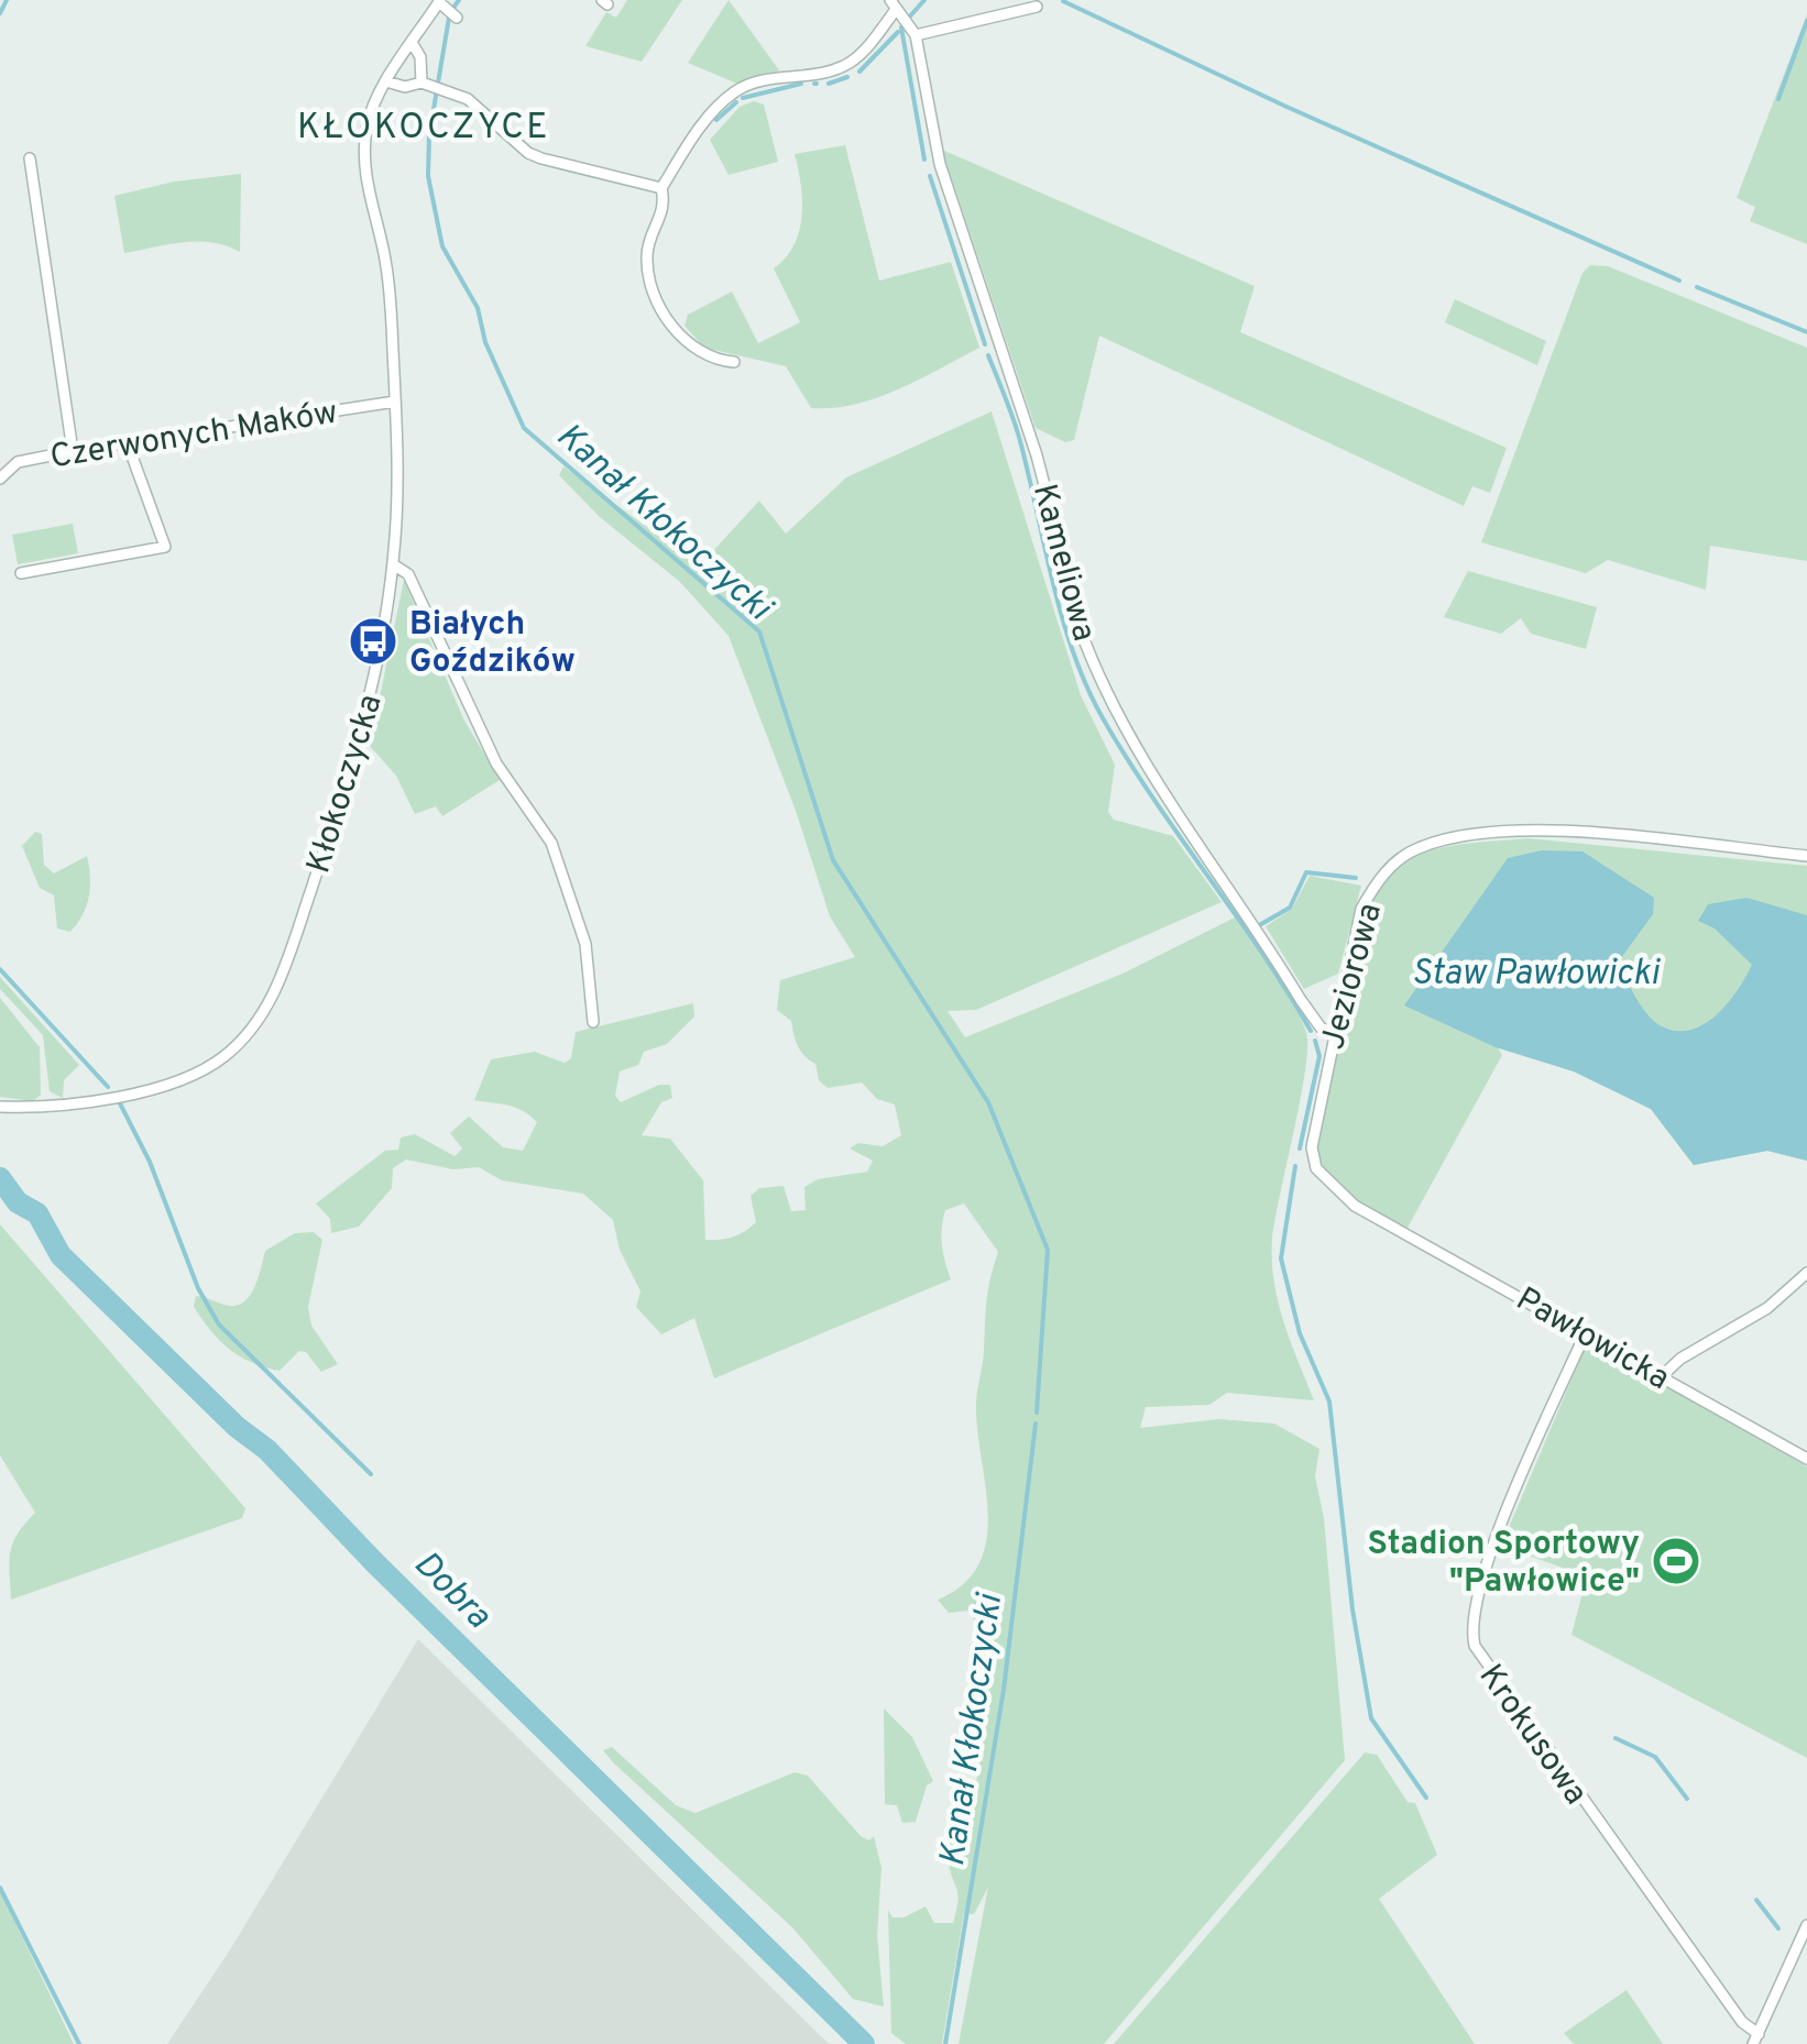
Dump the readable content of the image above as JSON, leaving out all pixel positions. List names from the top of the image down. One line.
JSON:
{"streets":{"street":["Czerwonych Maków","Kameliowa","Kłokoczycka","Jeziorowa","Pawłowicka","Krokusowa"]},"crossings":[["Czerwonych Maków","Kłokoczycka"],["Kameliowa","Jeziorowa"],["Jeziorowa","Pawłowicka"],["Pawłowicka","Krokusowa"]],"districts":["KŁOKOCZYCE"],"water":["Kanał Kłokoczycki","Staw Pawłowicki","Dobra"],"places":{"bus stop":["Białych Goździków"],"sports":["Stadion Sportowy \"Pawłowice\""]}}
